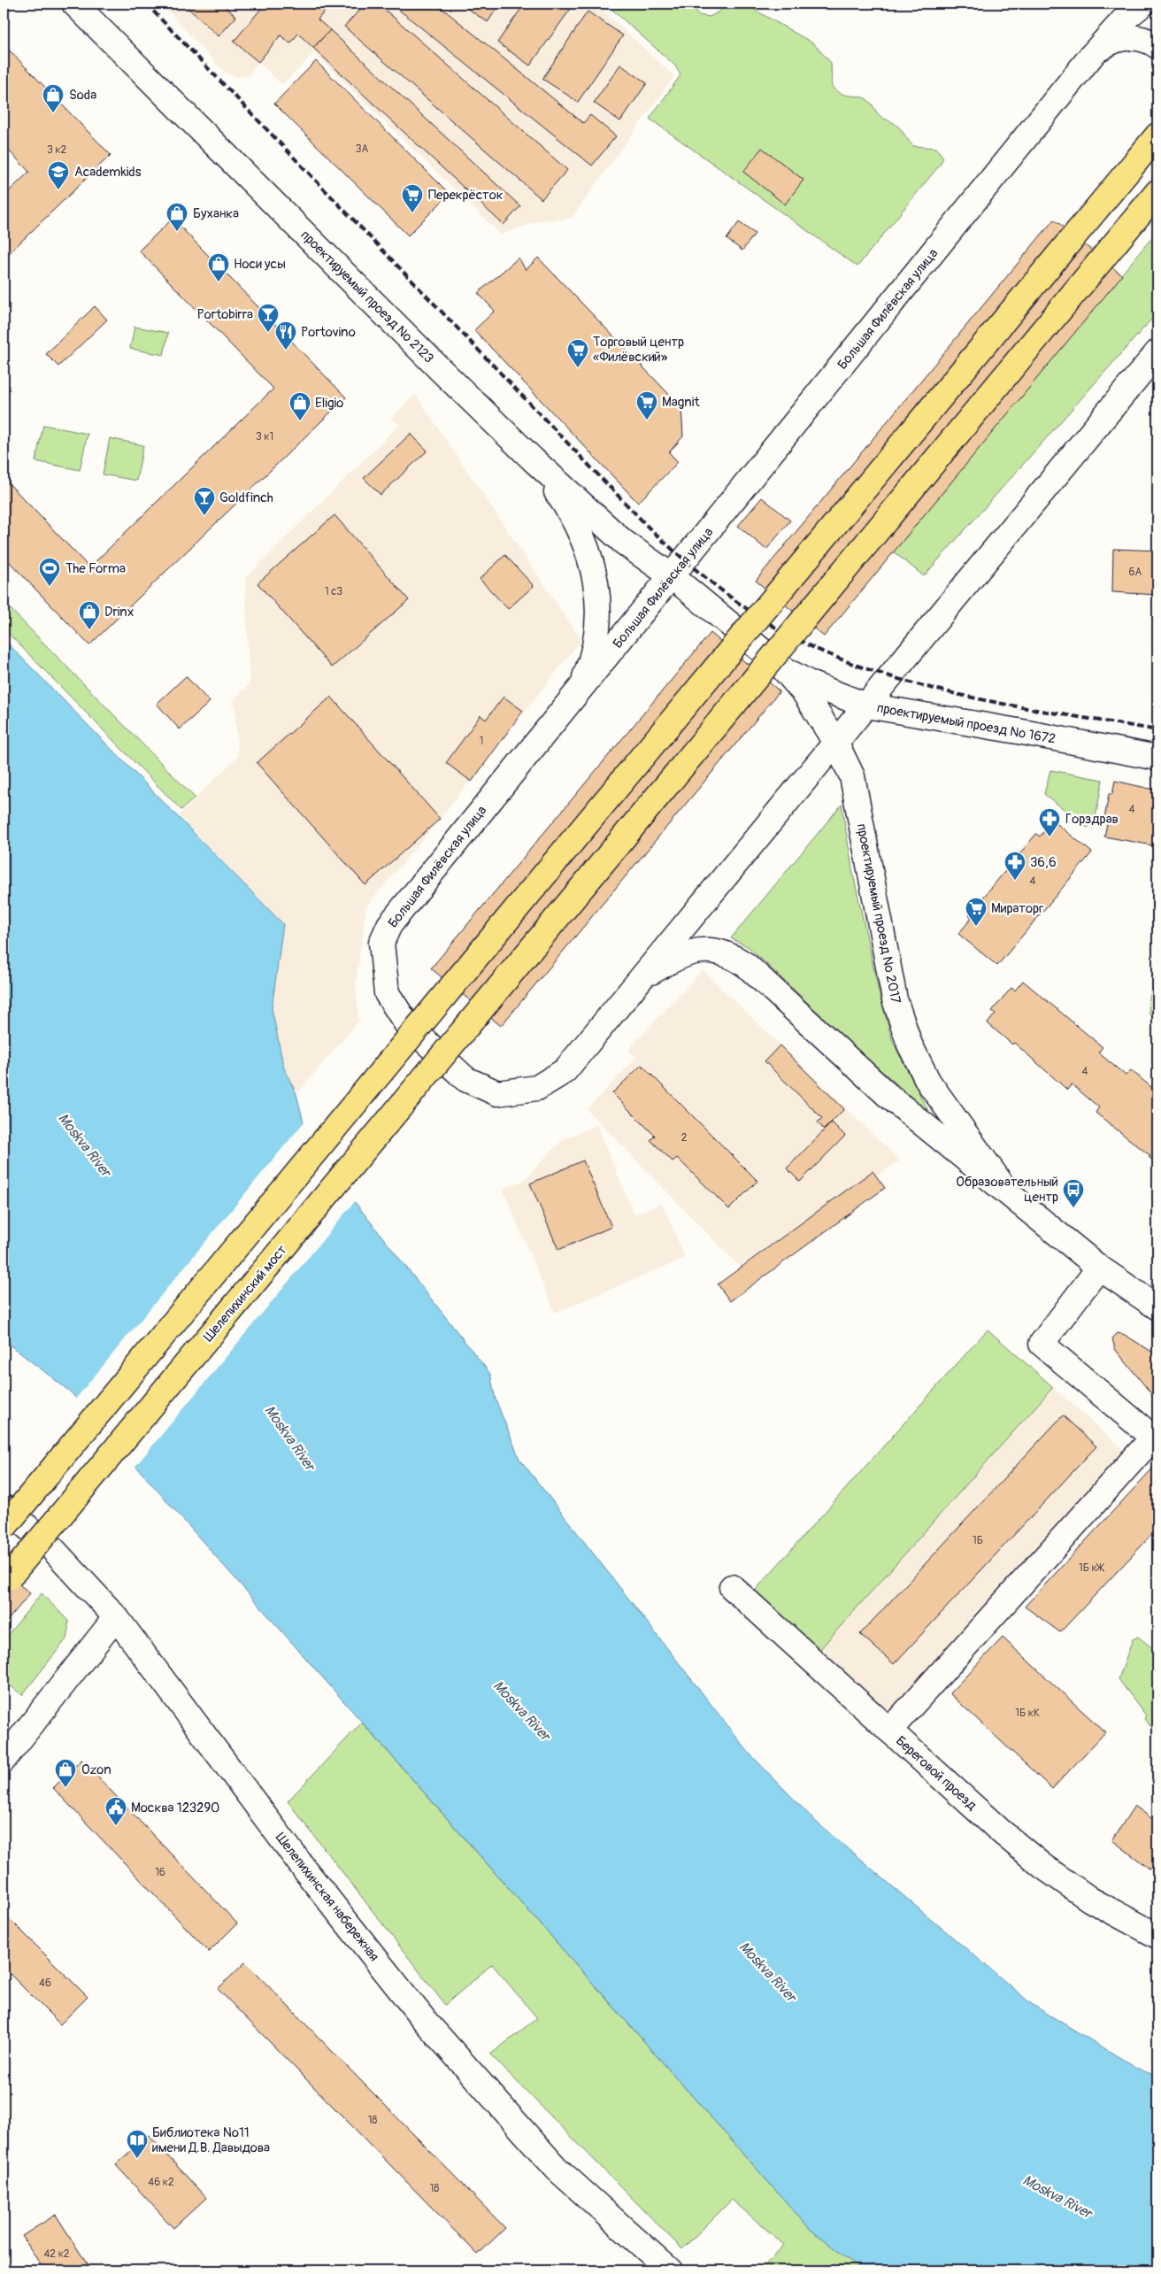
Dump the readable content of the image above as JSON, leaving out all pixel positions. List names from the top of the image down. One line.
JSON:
{"streets":{"main road":["Шелепихинский мост"],"street":["проектируемый проезд № 2123","Большая Филёвская улица","проектируемый проезд № 1672","проектируемый проезд № 2017","Береговой проезд","Шелепихинская набережная"]},"crossings":[["проектируемый проезд № 2123","Большая Филёвская улица"],["проектируемый проезд № 2123","проектируемый проезд № 1672"],["проектируемый проезд № 2123","проектируемый проезд № 2017"],["Большая Филёвская улица","проектируемый проезд № 1672"],["Большая Филёвская улица","проектируемый проезд № 2017"],["проектируемый проезд № 1672","проектируемый проезд № 2017"]],"water":["Moskva River"],"places":{"shop":["Soda","Буханка","Носи усы","Eligio","Drinx","Ozon"],"school or university":["Academkids"],"supermarket":["Перекрёсток","Торговый центр «Филёвский»","Magnit","Мираторг"],"bar":["Portobirra","Goldfinch"],"restaurant":["Portovino"],"sports":["The Forma"],"pharmacy":["Горздрав","36,6"],"bus stop":["Образовательный центр"],"public building":["Москва 123290"],"library":["Библиотека №11 имени Д.В. Давыдова"]},"house_numbers":["3А","3 к2","3 к1","6А","1 с3","1","4","4","4","2","1Б","1Б кЖ","1Б кК","16","46","18","46 к2","18","42 к2"]}
